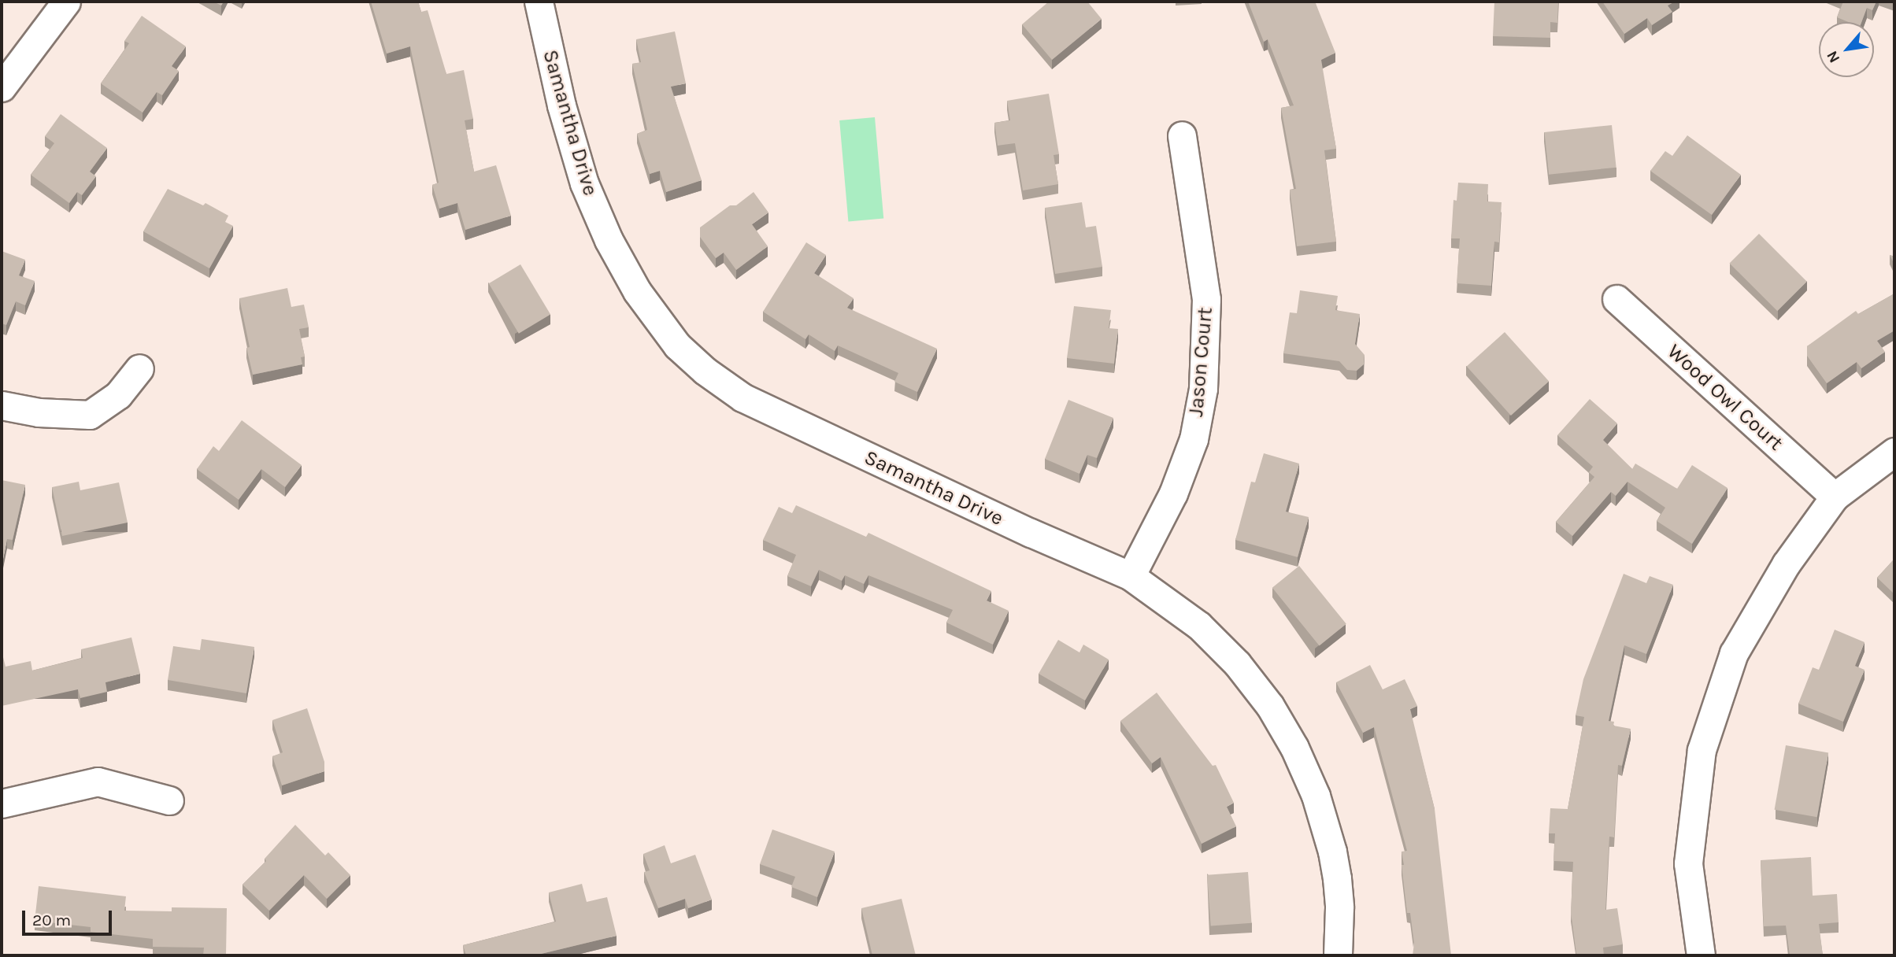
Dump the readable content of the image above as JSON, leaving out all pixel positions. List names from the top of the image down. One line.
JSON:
{"streets":{"street":["Samantha Drive","Jason Court","Wood Owl Court"]},"crossings":[["Samantha Drive","Jason Court"]],"scale_bar":"20 m","north":"bottom left"}
